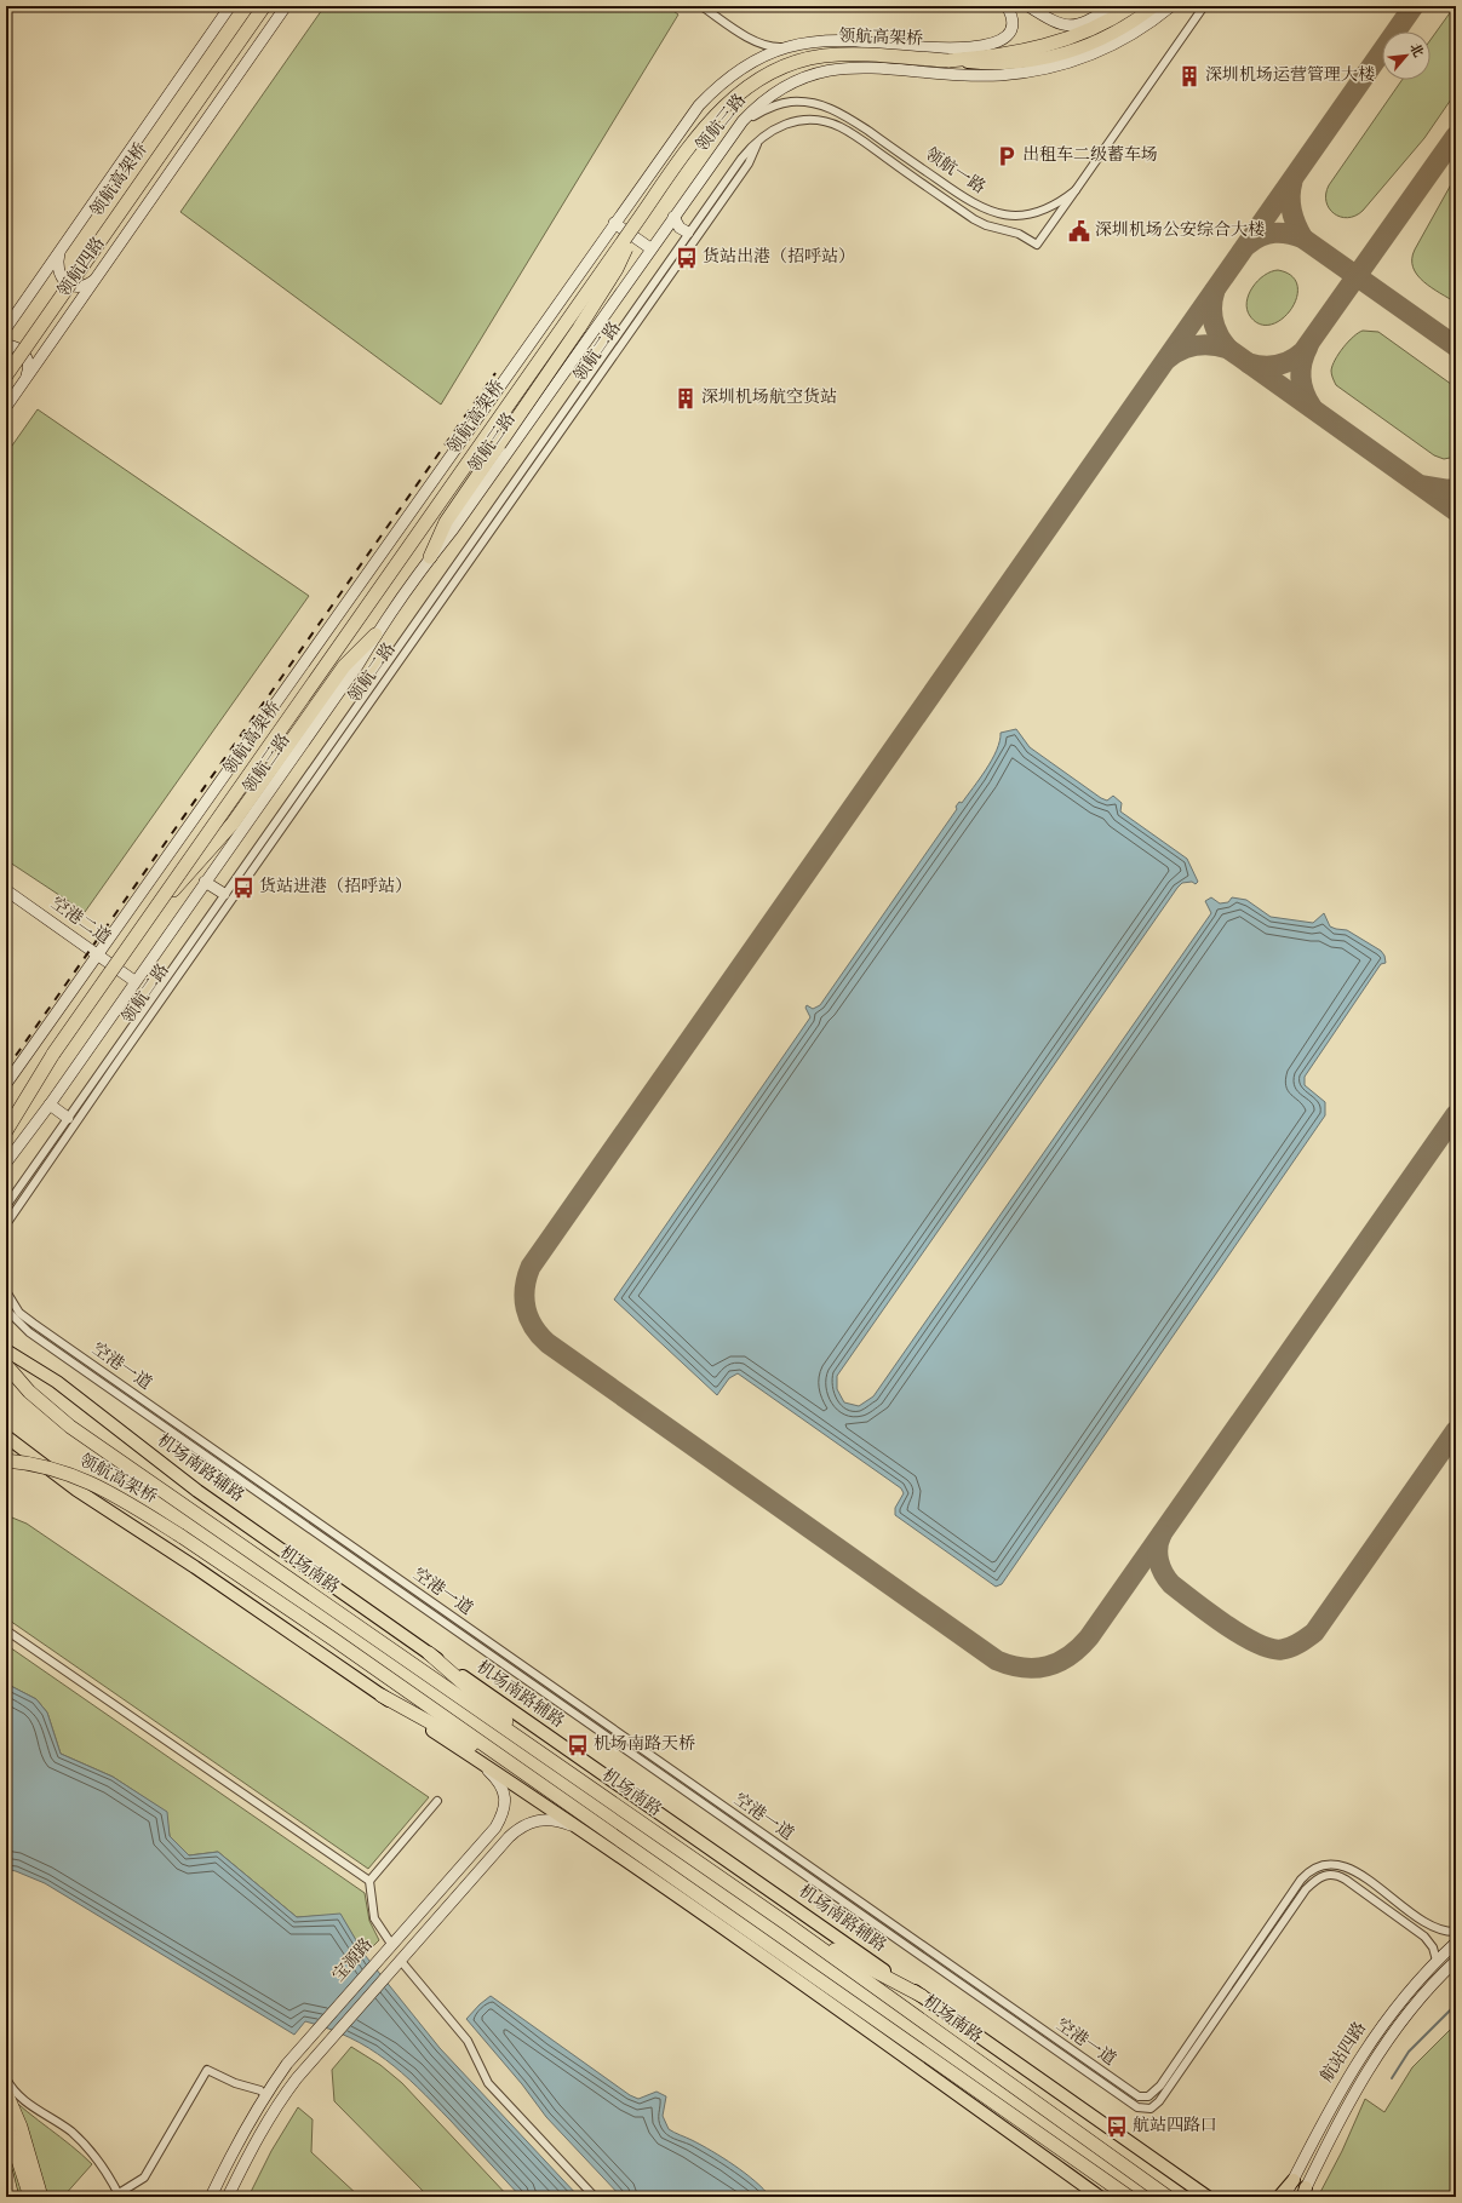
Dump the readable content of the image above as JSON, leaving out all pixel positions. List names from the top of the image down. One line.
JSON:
{"streets":{"highway":["领航高架桥","机场南路"],"main road":["机场南路辅路"],"street":["领航三路","领航一路","领航四路","领航二路","空港二道","空港一道","宝源路","航站四路"]},"crossings":[["领航高架桥","领航三路"],["领航三路","领航一路"],["领航三路","空港二道"],["领航一路","领航二路"],["空港一道","航站四路"]],"places":{"building":["深圳机场运营管理大楼","深圳机场航空货站"],"parking":["出租车二级蓄车场"],"public building":["深圳机场公安综合大楼"],"bus stop":["货站出港（招呼站）","货站进港（招呼站）","机场南路天桥","航站四路口"]},"north":"top right"}
